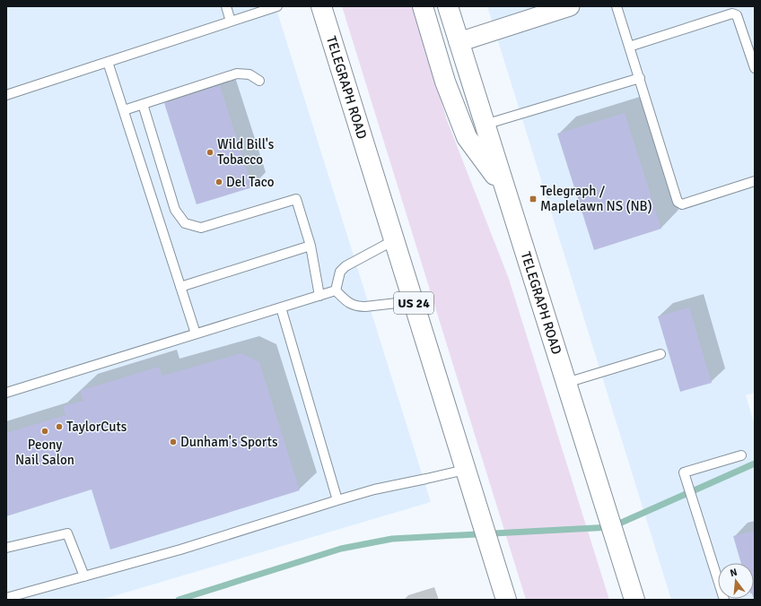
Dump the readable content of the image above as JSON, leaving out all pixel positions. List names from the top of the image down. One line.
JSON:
{"streets":{"main road":["TELEGRAPH ROAD","US 24"]},"places":{"other":["Wild Bill's Tobacco","Del Taco","TaylorCuts","Peony Nail Salon","Dunham's Sports"],"transit":["Telegraph / Maplelawn NS (NB)"]},"north":"top"}
